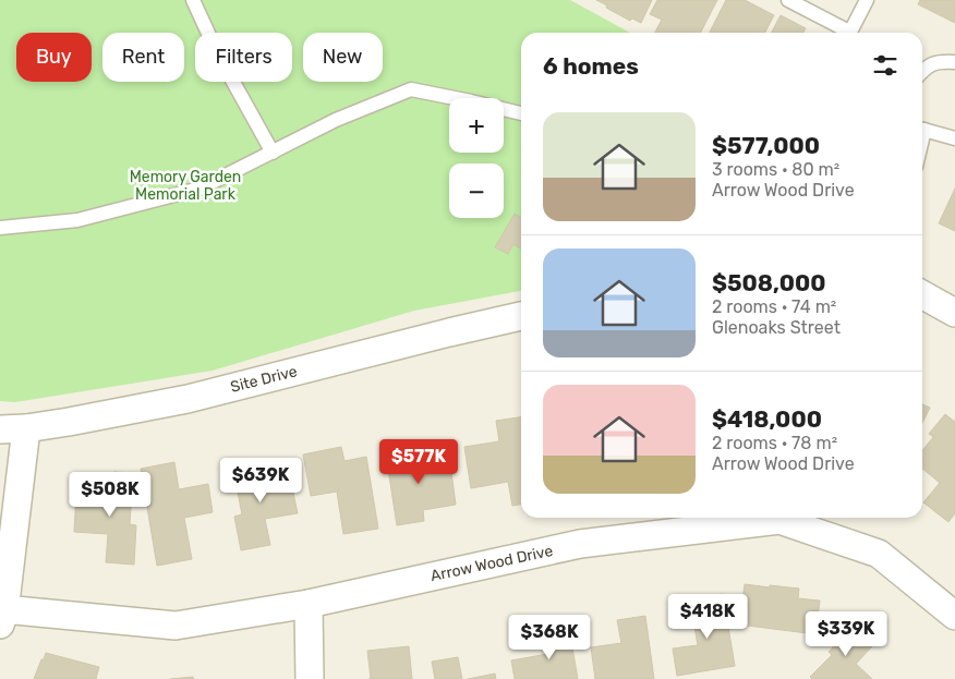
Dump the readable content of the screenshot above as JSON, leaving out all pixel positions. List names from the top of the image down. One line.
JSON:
{"streets":{"street":["Site Drive","Arrow Wood Drive"]},"parks":["Memory Garden Memorial Park"],"page":{"chip":["Buy","Rent","Filters","New"],"heading":"6 homes","map_buttons":["+","−"],"list":[{"name":"$577,000","note":"3 rooms · 80 m² · Arrow Wood Drive"},{"name":"$508,000","note":"2 rooms · 74 m² · Glenoaks Street"},{"name":"$418,000","note":"2 rooms · 78 m² · Arrow Wood Drive"}],"price":["$577K","$639K","$508K","$418K","$339K","$368K"]}}
